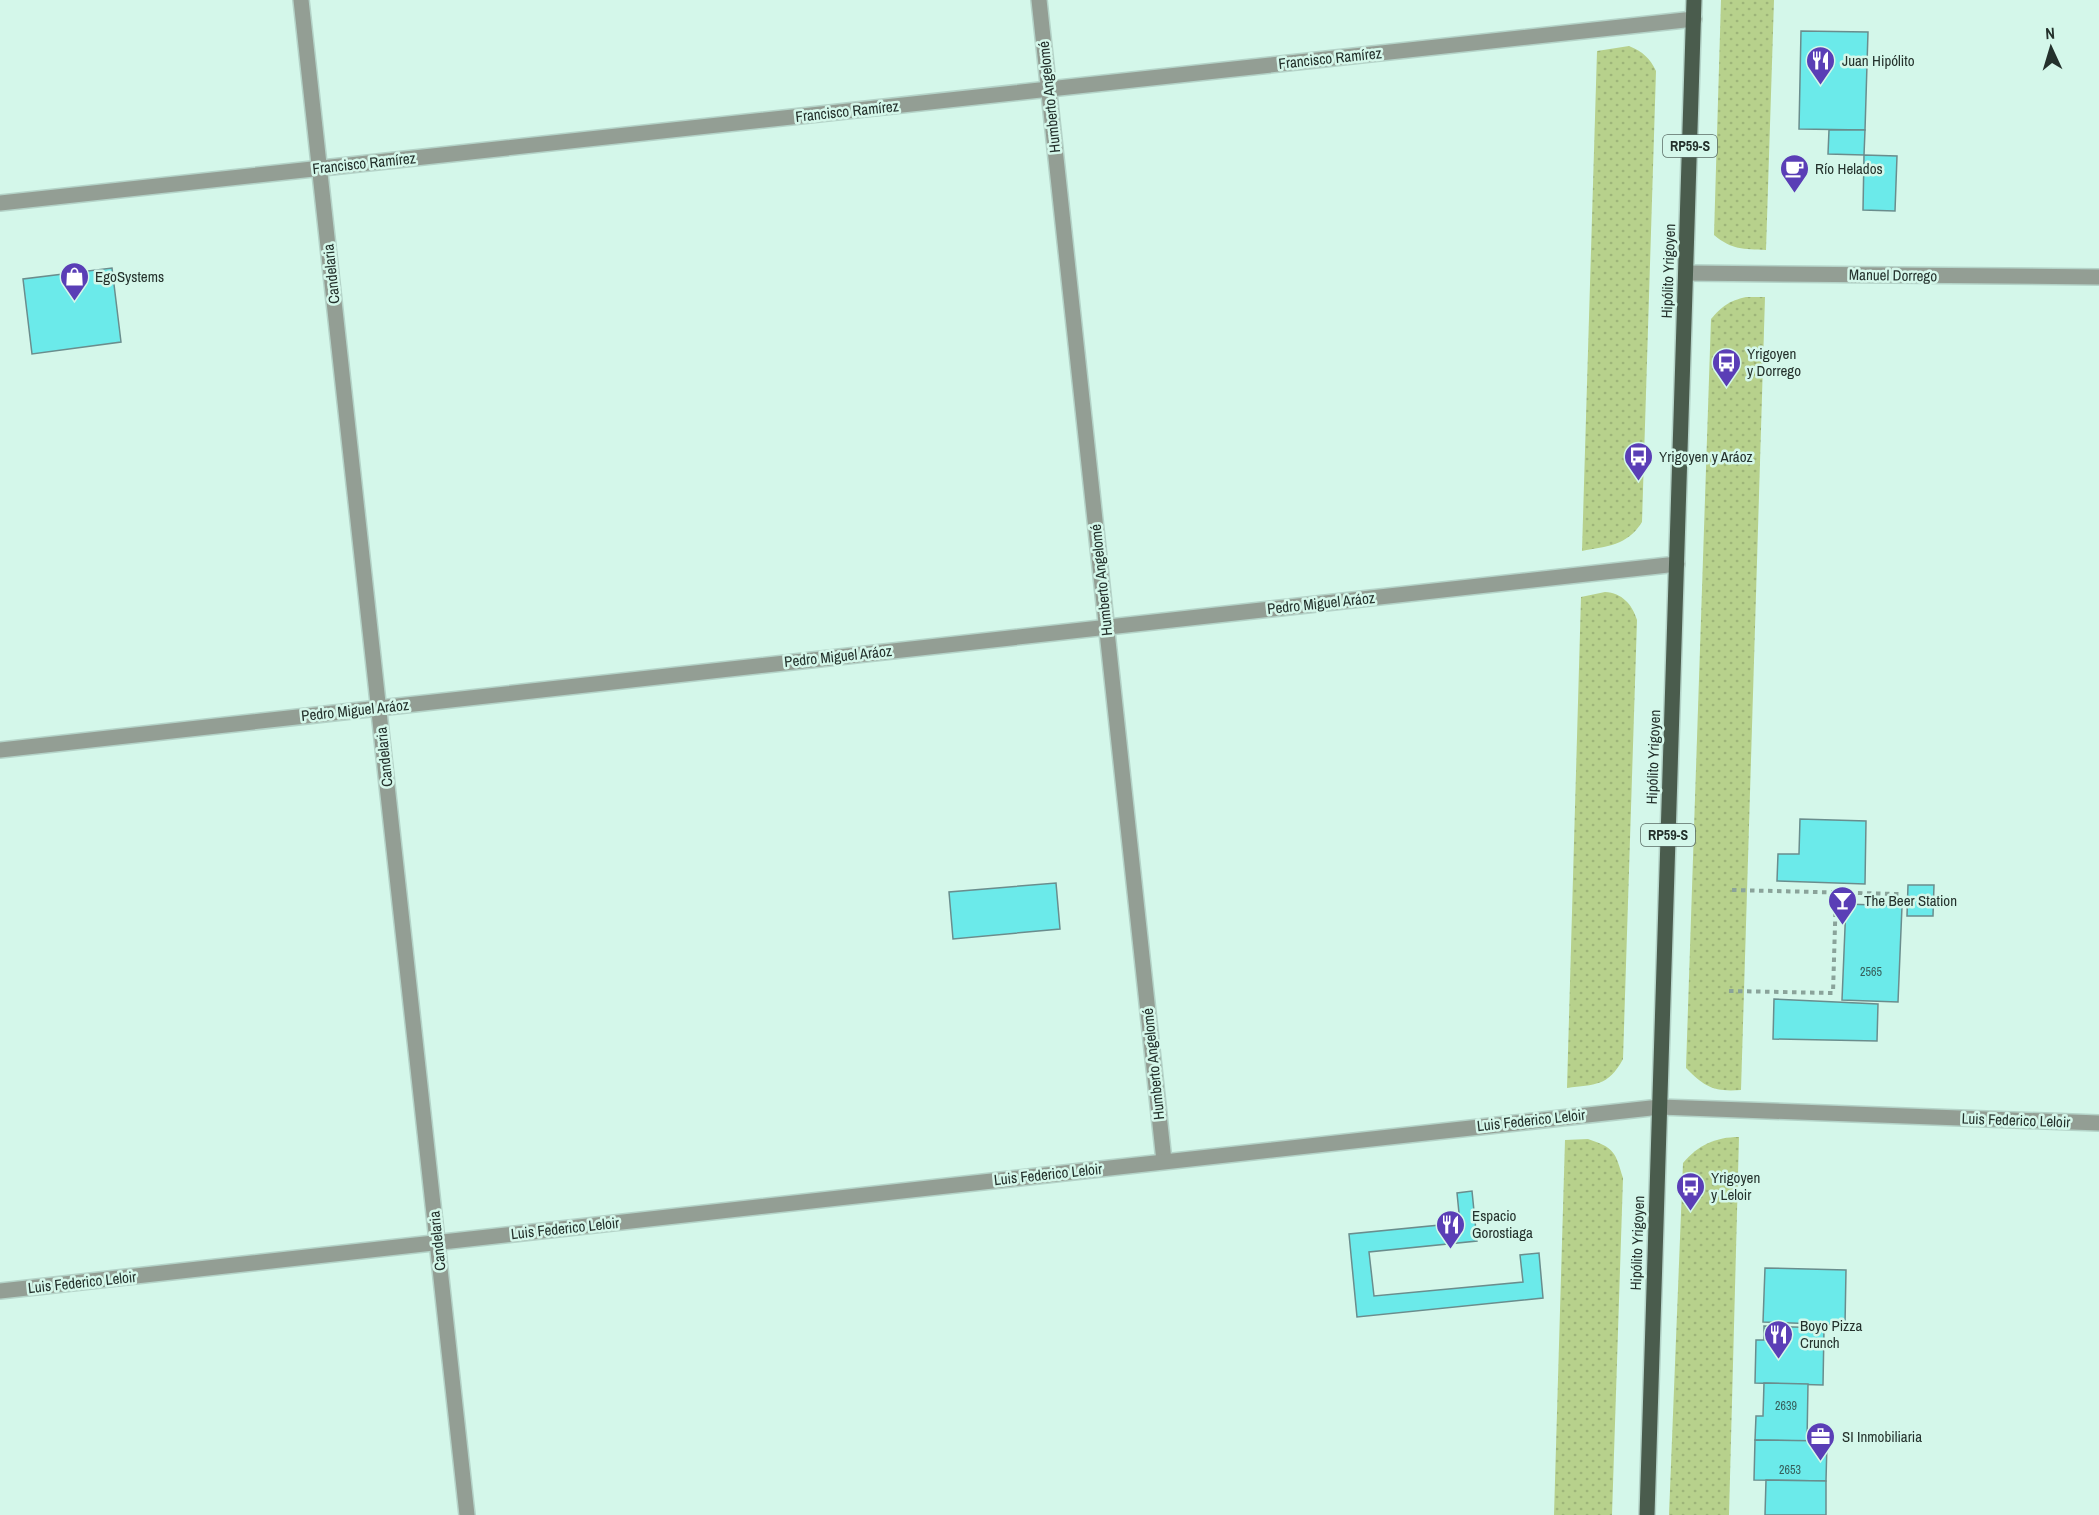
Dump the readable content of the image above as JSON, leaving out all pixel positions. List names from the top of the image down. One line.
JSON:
{"streets":{"main road":["RP59-S","Hipólito Yrigoyen"],"street":["Francisco Ramírez","Humberto Angelomé","Candelaria","Manuel Dorrego","Pedro Miguel Aráoz","Luis Federico Leloir"]},"crossings":[["Francisco Ramírez","Humberto Angelomé"],["Francisco Ramírez","Hipólito Yrigoyen"],["Francisco Ramírez","Candelaria"],["Humberto Angelomé","Pedro Miguel Aráoz"],["Humberto Angelomé","Luis Federico Leloir"],["Hipólito Yrigoyen","Manuel Dorrego"],["Hipólito Yrigoyen","Pedro Miguel Aráoz"],["Hipólito Yrigoyen","Luis Federico Leloir"],["Candelaria","Pedro Miguel Aráoz"],["Candelaria","Luis Federico Leloir"]],"places":{"restaurant":["Juan Hipólito","Espacio Gorostiaga","Boyo Pizza Crunch"],"cafe":["Río Helados"],"shop":["EgoSystems"],"bus stop":["Yrigoyen y Dorrego","Yrigoyen y Aráoz","Yrigoyen y Leloir"],"bar":["The Beer Station"],"office":["SI Inmobiliaria"]},"house_numbers":["2565","2639","2653"],"north":"top"}
